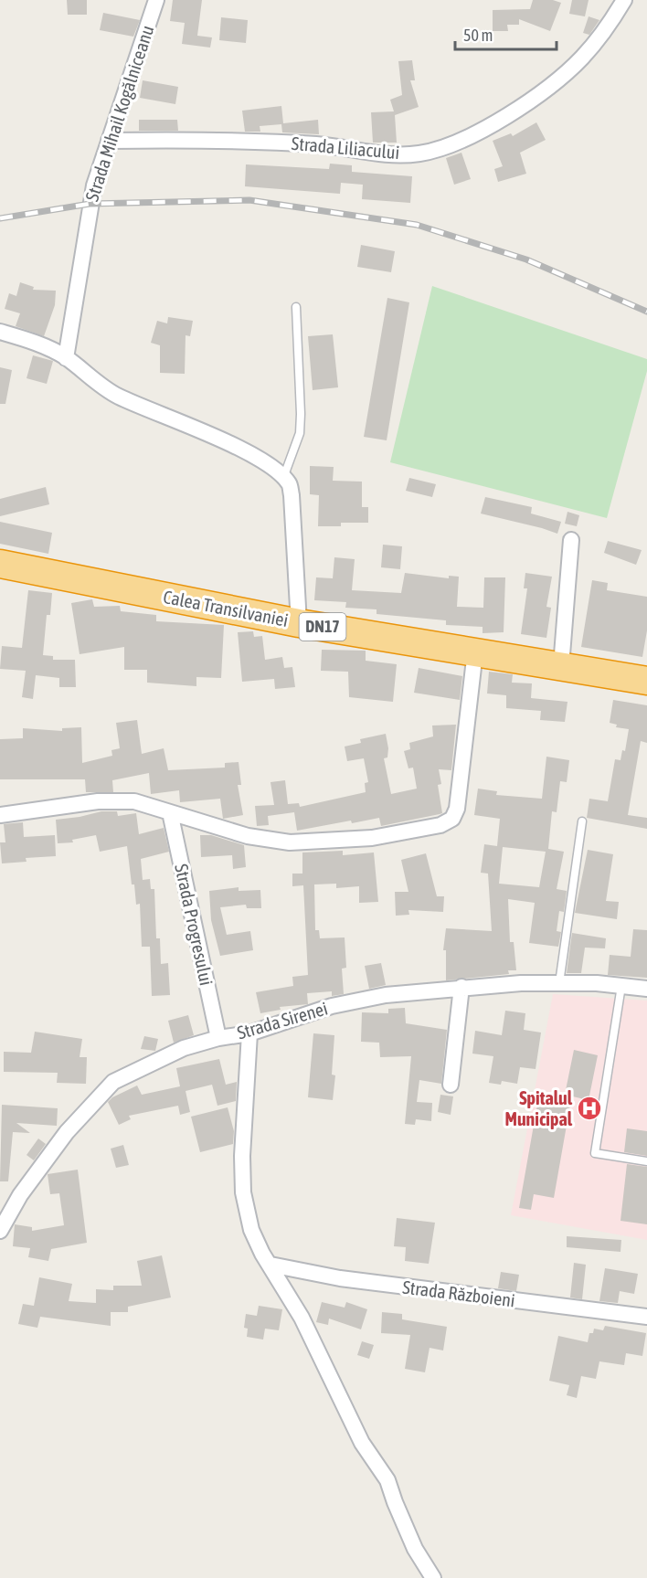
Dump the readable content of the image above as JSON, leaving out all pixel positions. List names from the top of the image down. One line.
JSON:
{"streets":{"highway":["Calea Transilvaniei","DN17"],"street":["Strada Mihail Kogălniceanu","Strada Liliacului","Strada Progresului","Strada Sirenei","Strada Războieni"]},"crossings":[["Strada Mihail Kogălniceanu","Strada Liliacului"],["Strada Progresului","Strada Sirenei"]],"places":{"hospital":["Spitalul Municipal"]},"scale_bar":"50 m"}
